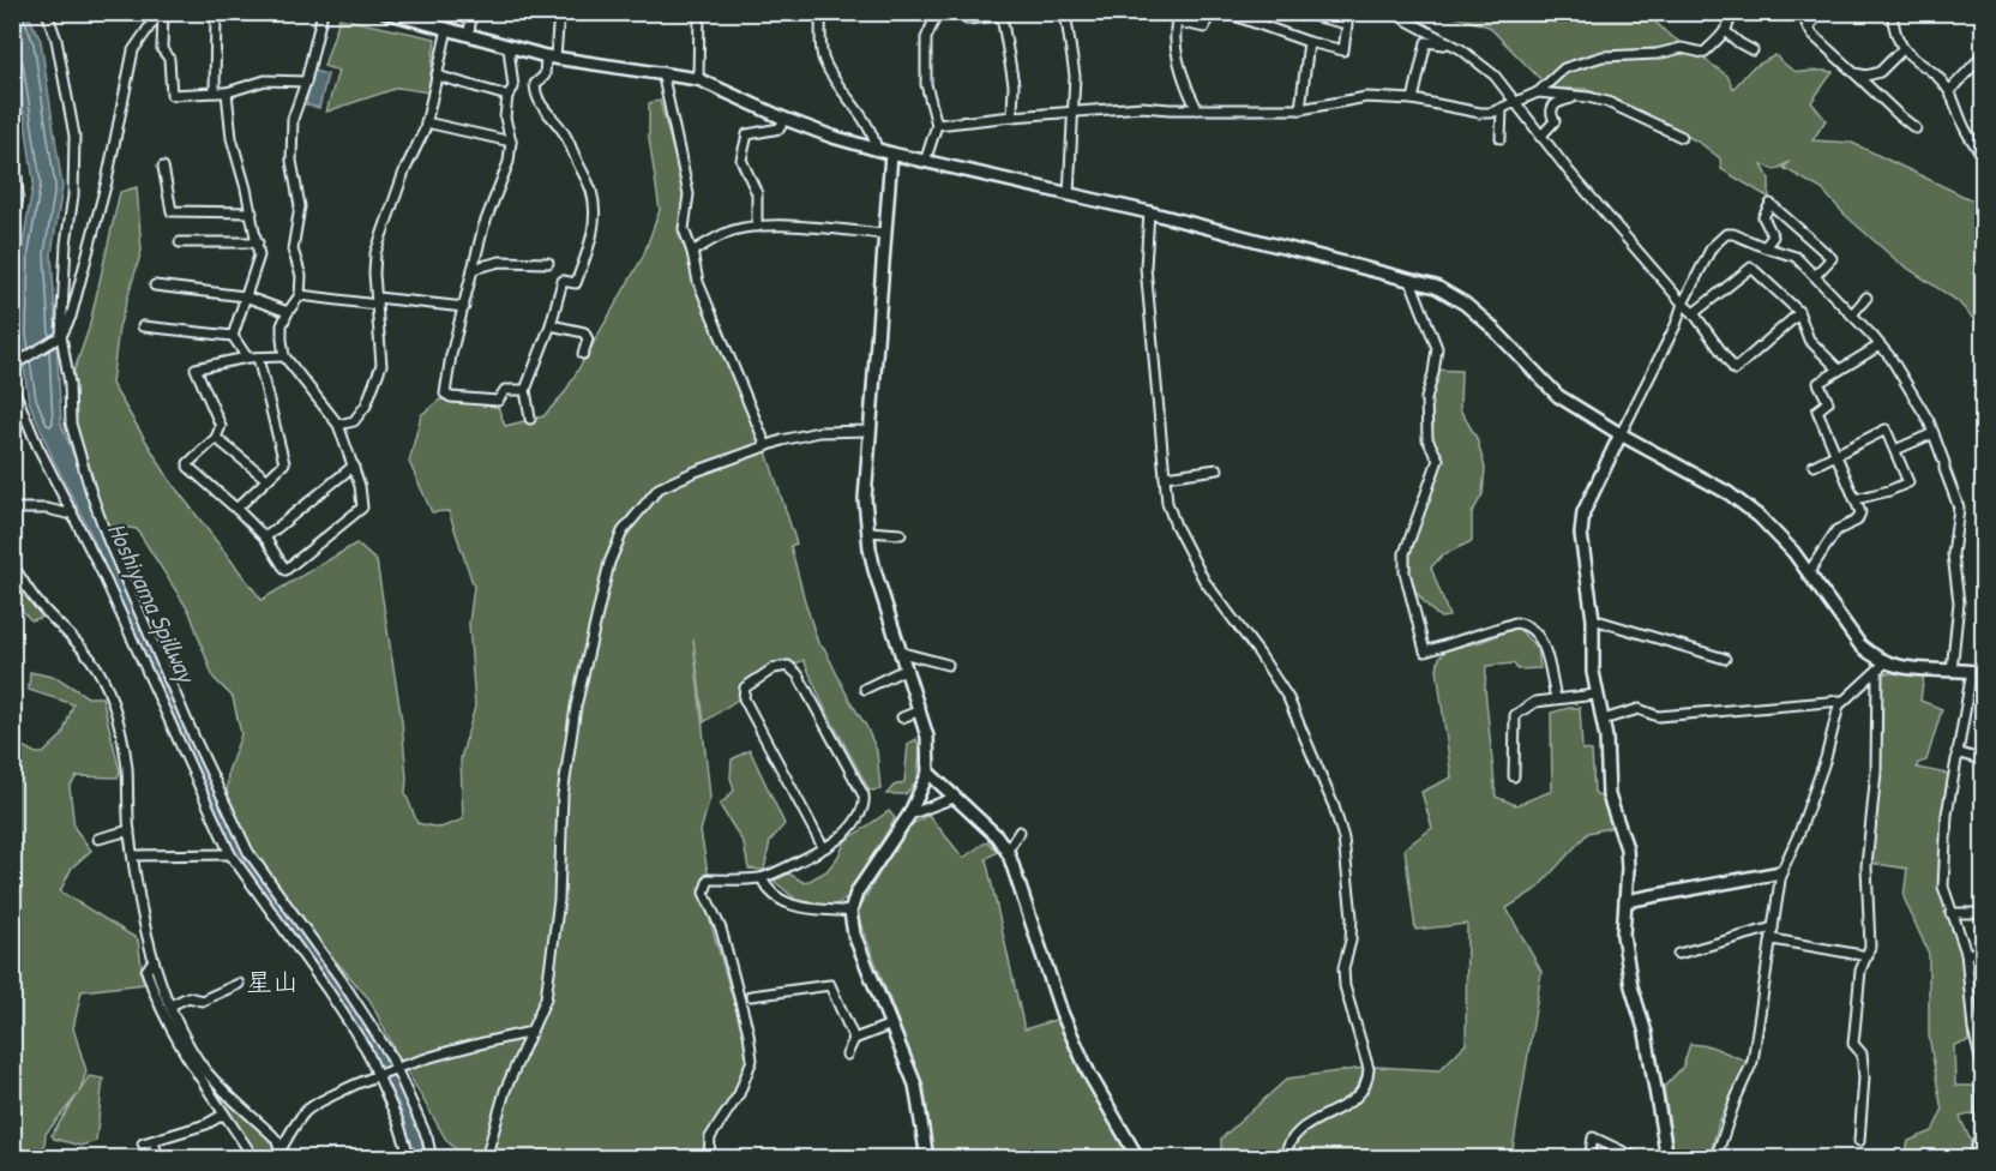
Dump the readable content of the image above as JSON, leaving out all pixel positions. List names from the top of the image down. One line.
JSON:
{"districts":["星山"],"water":["Hoshiyama Spillway"]}
